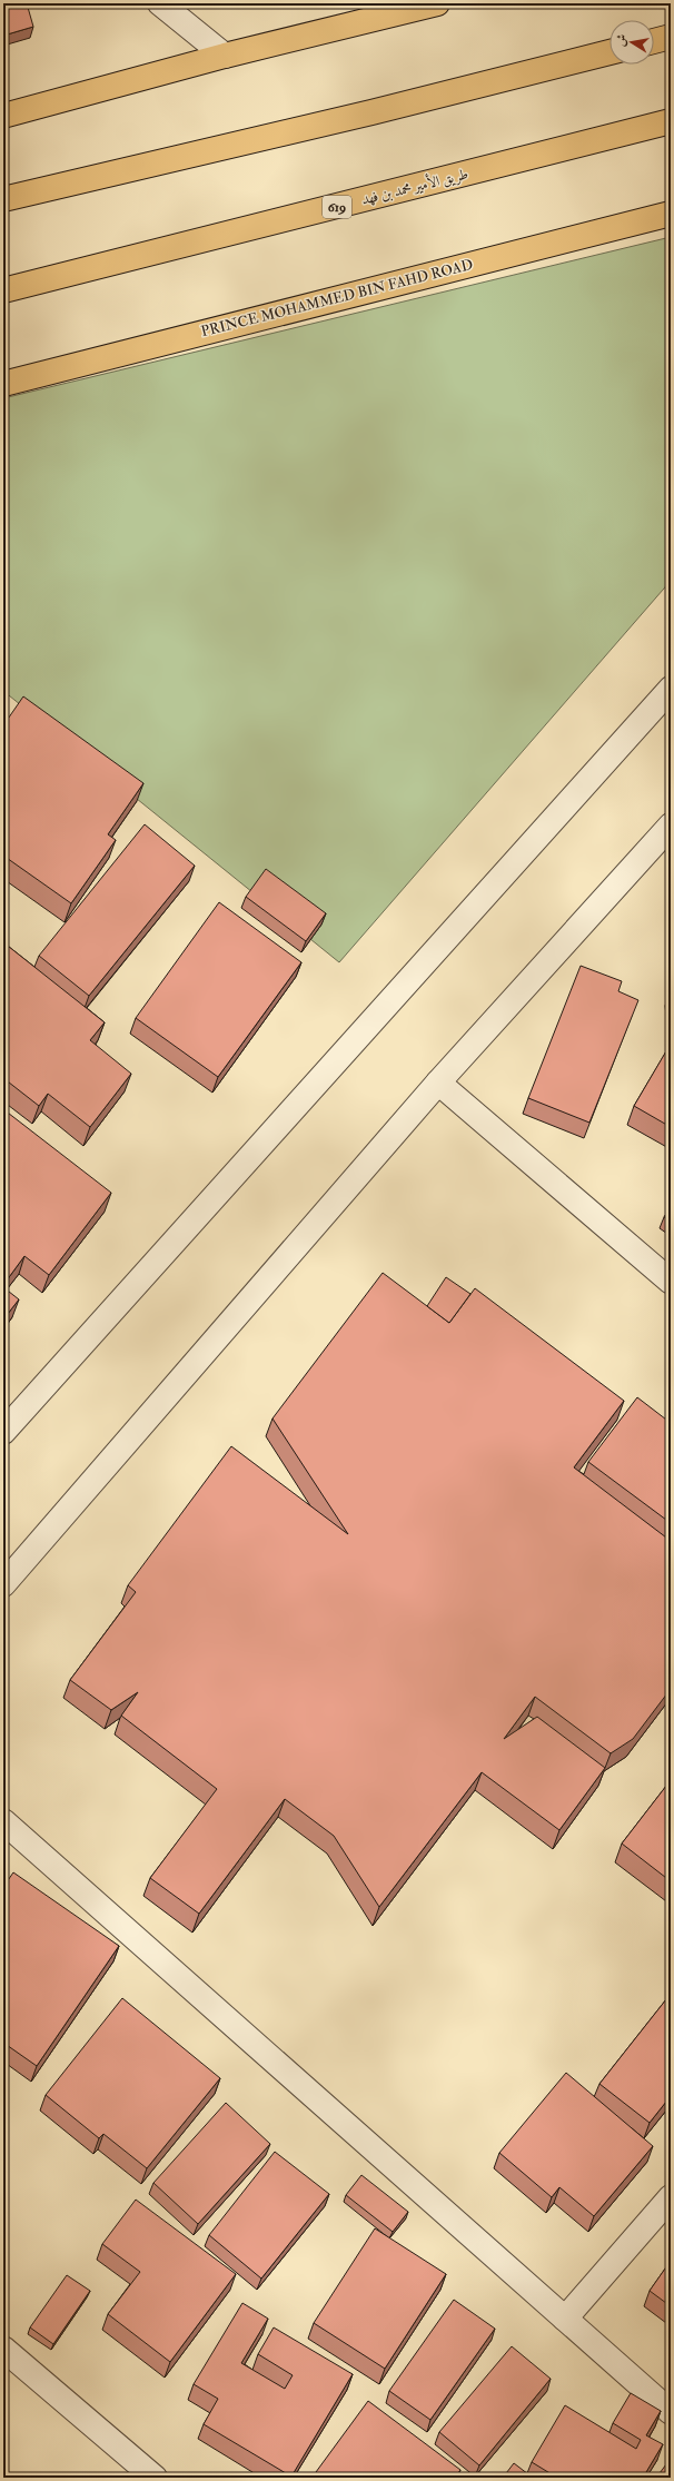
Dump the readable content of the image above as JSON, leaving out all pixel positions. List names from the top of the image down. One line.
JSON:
{"streets":{"main road":["طريق الأمير محمد بن فهد","619","PRINCE MOHAMMED BIN FAHD ROAD"]},"north":"left"}
